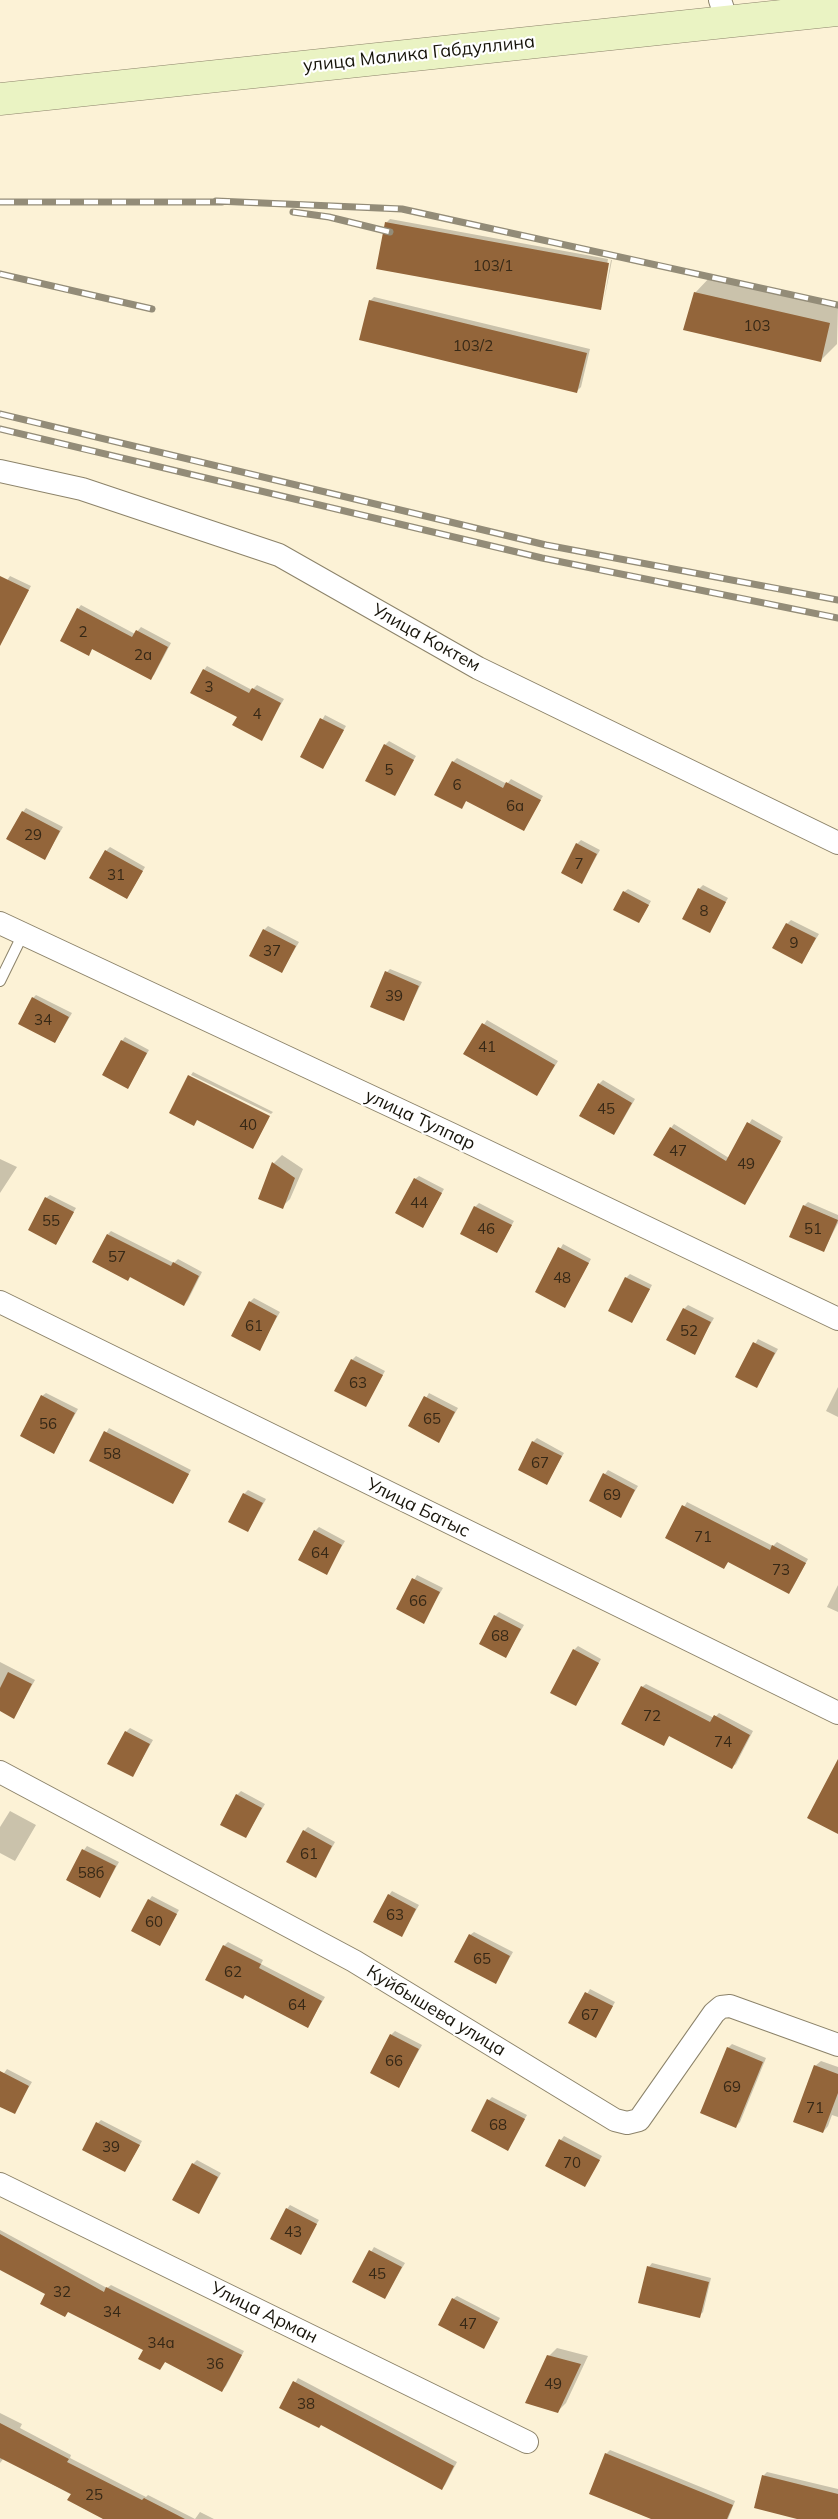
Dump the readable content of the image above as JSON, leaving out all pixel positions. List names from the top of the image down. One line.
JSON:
{"streets":{"main road":["улица Малика Габдуллина"],"street":["Улица Коктем","улица Тулпар","Улица Батыс","Куйбышева улица","Улица Арман"]},"house_numbers":["103/1","103","103/2","2","2а","3","4","5","6","6а","29","7","31","8","9","37","39","34","41","45","40","47","49","44","55","46","51","57","48","61","52","63","65","56","58","67","69","71","64","73","66","68","72","74","61","58б","63","60","65","62","64","67","66","69","71","68","39","70","43","45","32","34","47","34а","36","49","38","25"]}
